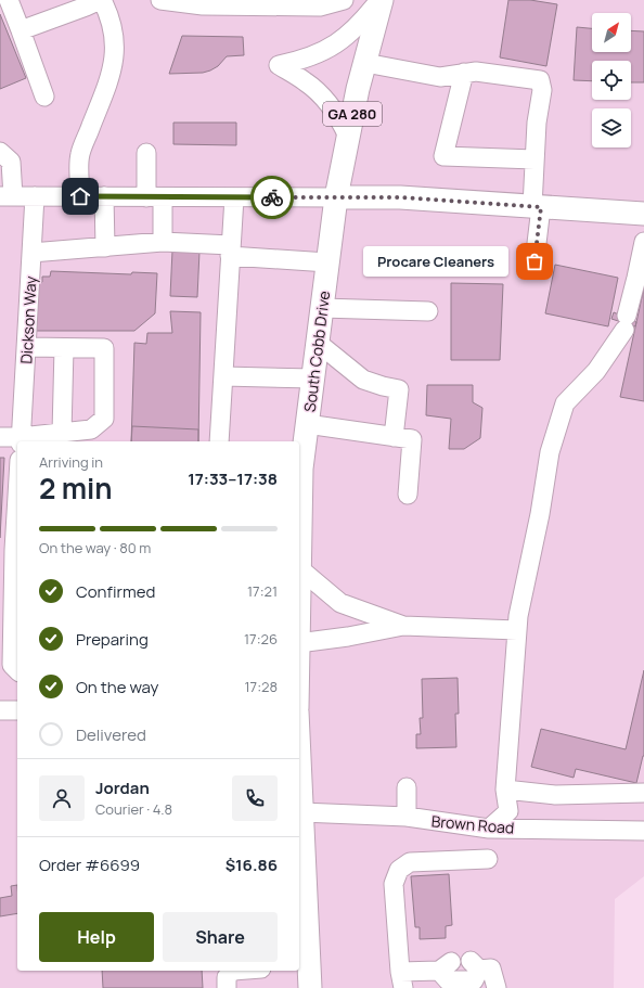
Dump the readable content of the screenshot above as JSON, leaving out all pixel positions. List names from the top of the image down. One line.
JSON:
{"streets":{"main road":["GA 280","South Cobb Drive"],"street":["Dickson Way","Brown Road"]},"crossings":[["South Cobb Drive","Brown Road"]],"places":["Procare Cleaners"],"north":"top right","page":{"bubble":"Procare Cleaners","heading":["2 min","Arriving in","17:33–17:38"],"panel":["Jordan","Courier · 4.8","Order #6699","$16.86"],"bar":"On the way · 80 m","list":[["Confirmed","17:21"],["Preparing","17:26"],["On the way","17:28"],"Delivered"],"buttons":["Help","Share"]}}
